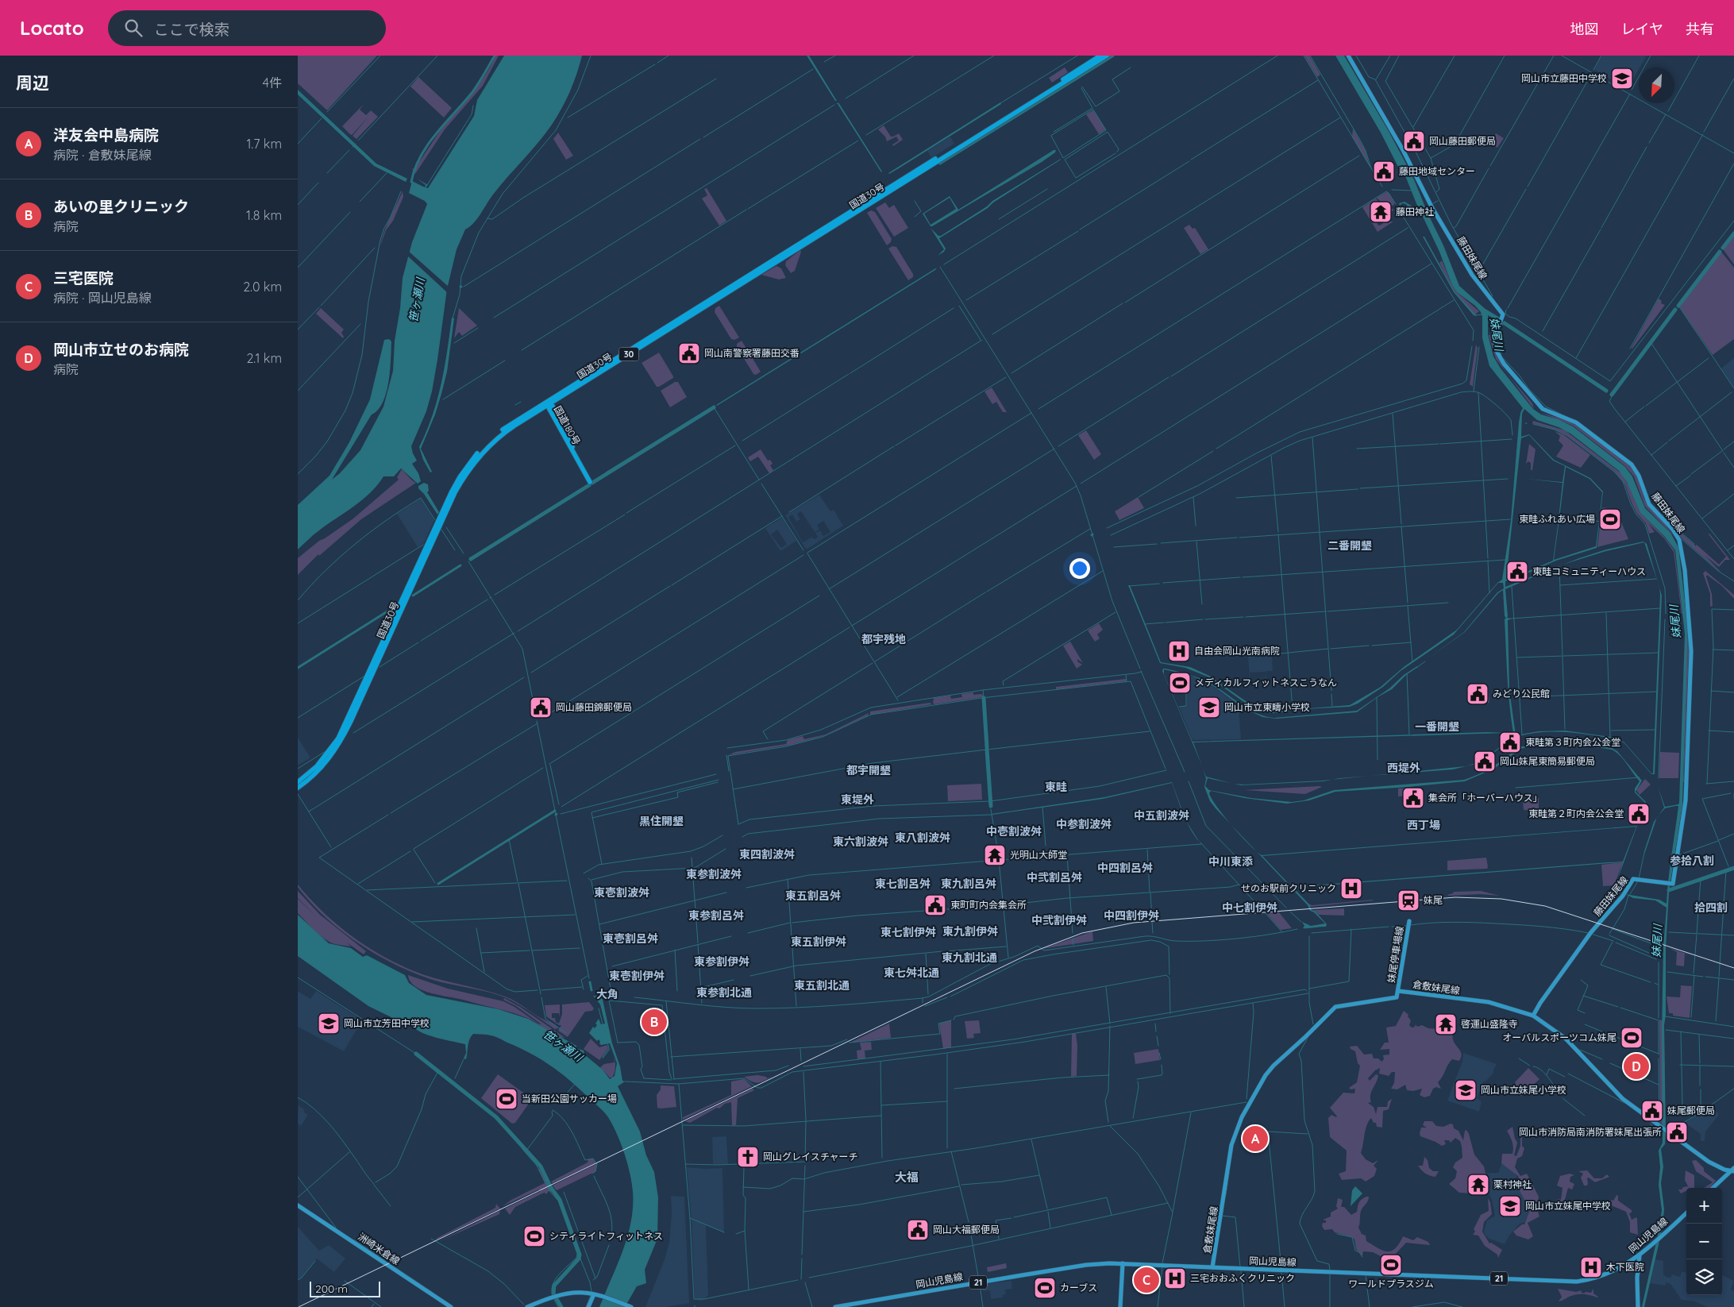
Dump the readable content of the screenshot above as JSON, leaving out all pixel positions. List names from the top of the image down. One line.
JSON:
{"streets":{"highway":["国道30号","30","国道180号"],"main road":["藤田妹尾線","妹尾停車場線","倉敷妹尾線","岡山児島線","洲崎米倉線","21"]},"crossings":[["国道30号","国道180号"],["藤田妹尾線","倉敷妹尾線"],["妹尾停車場線","倉敷妹尾線"],["倉敷妹尾線","岡山児島線"]],"districts":["二番開墾","都宇残地","一番開墾","西堤外","都宇開墾","東畦","東堤外","中五割波舛","黒住開墾","中参割波舛","西丁場","中壱割波舛","東八割波舛","東六割波舛","東四割波舛","参拾八割","中川東添","中四割呂舛","東参割波舛","中弐割呂舛","東七割呂舛","東九割呂舛","東壱割波舛","東五割呂舛","中七割伊舛","拾四割","東参割呂舛","中四割伊舛","中弐割伊舛","東九割伊舛","東七割伊舛","東壱割呂舛","東五割伊舛","東九割北通","東参割伊舛","東七舛北通","東壱割伊舛","東五割北通","東参割北通","大角","大福"],"water":["笹ヶ瀬川","妹尾川"],"places":{"school or university":["岡山市立藤田中学校","岡山市立東疇小学校","岡山市立芳田中学校","岡山市立妹尾小学校","岡山市立妹尾中学校"],"public building":["岡山藤田郵便局","藤田地域センター","岡山南警察署藤田交番","東畦コミュニティーハウス","みどり公民館","岡山藤田錦郵便局","東畦第３町内会公会堂","岡山妹尾東簡易郵便局","集会所「ホーバーハウス」","東畦第２町内会公会堂","東町町内会集会所","妹尾郵便局","岡山市消防局南消防署妹尾出張所","岡山大福郵便局"],"temple":["藤田神社","光明山大師堂","啓運山盛隆寺","栗村神社"],"sports":["東畦ふれあい広場","メディカルフィットネスこうなん","オーバルスポーツコム妹尾","当新田公園サッカー場","シティライトフィットネス","ワールドプラスジム","カーブス"],"hospital":["自由会岡山光南病院","せのお駅前クリニック","木下医院","三宅おおふくクリニック"],"station":["妹尾"],"church":["岡山グレイスチャーチ"]},"scale_bar":"200 m","north":"bottom left","page":{"header":"Locato","search":"ここで検索","nav":["地図","レイヤ","共有"],"heading":["周辺","4件"],"list":[{"mark":"A","name":"洋友会中島病院","note":"病院 · 倉敷妹尾線","value":"1.7 km"},{"mark":"B","name":"あいの里クリニック","note":"病院","value":"1.8 km"},{"mark":"C","name":"三宅医院","note":"病院 · 岡山児島線","value":"2.0 km"},{"mark":"D","name":"岡山市立せのお病院","note":"病院","value":"2.1 km"}],"pins":["B","D","A","C"],"map_buttons":["+","−"],"scale":"200 m"}}
